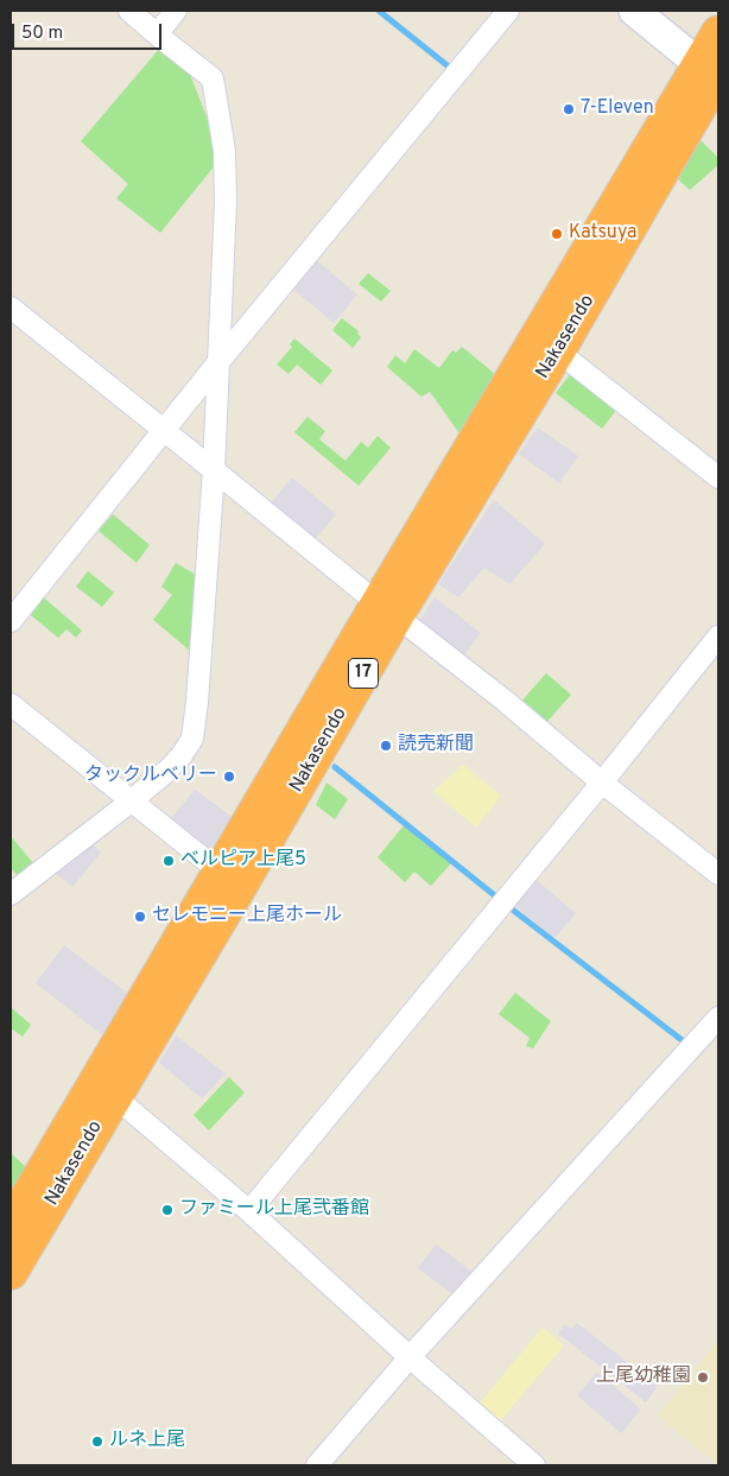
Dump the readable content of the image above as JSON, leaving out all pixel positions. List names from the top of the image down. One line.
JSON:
{"streets":{"highway":["Nakasendo","17"]},"places":["7-Eleven","Katsuya","読売新聞","タックルベリー","ベルピア上尾5","セレモニー上尾ホール","ファミール上尾弐番館","上尾幼稚園","ルネ上尾"],"scale_bar":"50 m"}
